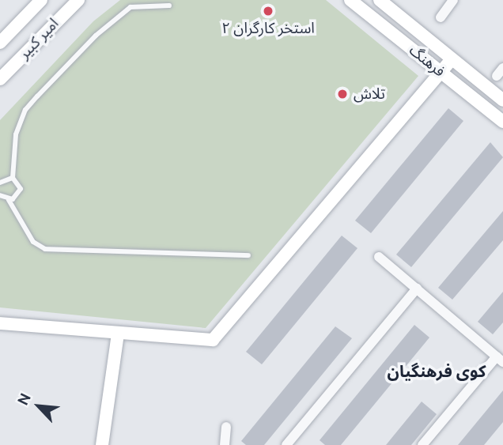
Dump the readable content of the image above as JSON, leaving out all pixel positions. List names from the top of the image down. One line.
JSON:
{"streets":{"street":["امیر کبیر","فرهنگ"]},"districts":["کوی فرهنگیان"],"places":["استخر کارگران ۲","تلاش"],"north":"top left"}
